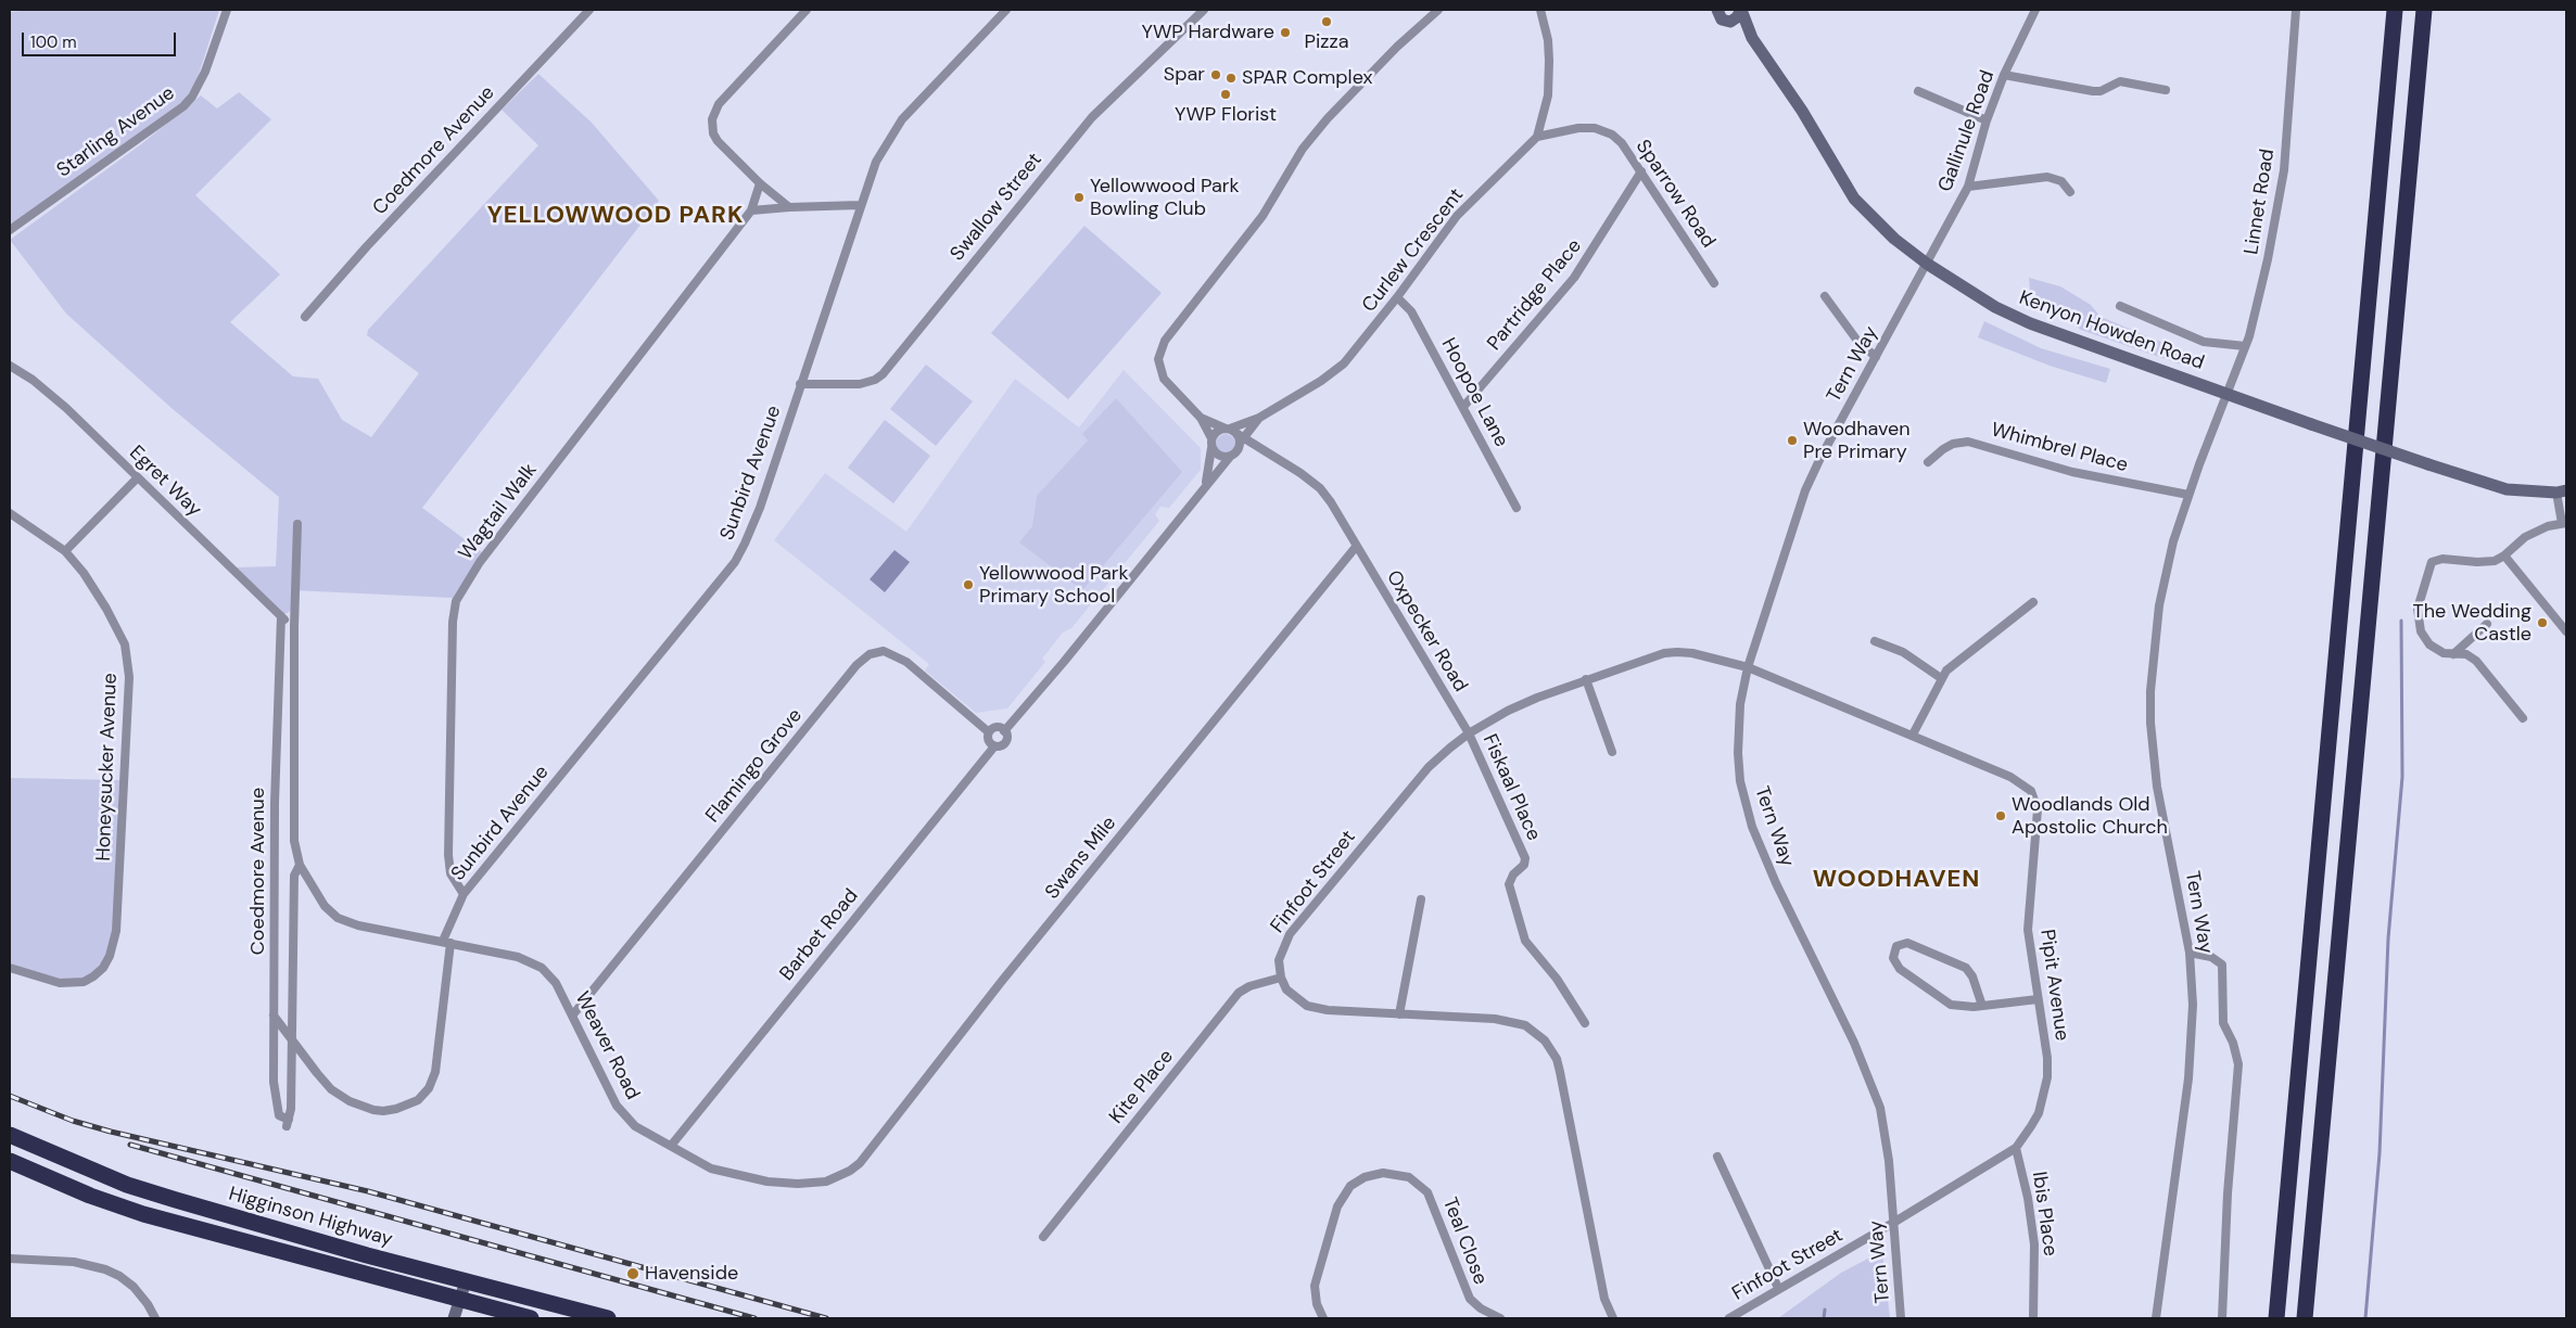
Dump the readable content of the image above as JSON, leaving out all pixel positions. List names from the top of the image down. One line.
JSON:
{"streets":{"highway":["Higginson Highway"],"street":["Gallinule Road","Starling Avenue","Coedmore Avenue","Sparrow Road","Linnet Road","Swallow Street","Curlew Crescent","Partridge Place","Kenyon Howden Road","Tern Way","Hoopoe Lane","Whimbrel Place","Sunbird Avenue","Egret Way","Wagtail Walk","Oxpecker Road","Flamingo Grove","Honeysucker Avenue","Fiskaal Place","Swans Mile","Finfoot Street","Barbet Road","Pipit Avenue","Weaver Road","Kite Place","Ibis Place","Teal Close"]},"crossings":[["Gallinule Road","Kenyon Howden Road"],["Gallinule Road","Tern Way"],["Coedmore Avenue","Sunbird Avenue"],["Coedmore Avenue","Egret Way"],["Coedmore Avenue","Weaver Road"],["Sparrow Road","Curlew Crescent"],["Sparrow Road","Partridge Place"],["Linnet Road","Kenyon Howden Road"],["Linnet Road","Tern Way"],["Swallow Street","Sunbird Avenue"],["Curlew Crescent","Hoopoe Lane"],["Curlew Crescent","Oxpecker Road"],["Partridge Place","Hoopoe Lane"],["Kenyon Howden Road","Tern Way"],["Tern Way","Whimbrel Place"],["Tern Way","Finfoot Street"],["Tern Way","Pipit Avenue"],["Sunbird Avenue","Wagtail Walk"],["Sunbird Avenue","Weaver Road"],["Oxpecker Road","Fiskaal Place"],["Oxpecker Road","Swans Mile"],["Oxpecker Road","Finfoot Street"],["Flamingo Grove","Barbet Road"],["Flamingo Grove","Weaver Road"],["Fiskaal Place","Finfoot Street"],["Swans Mile","Weaver Road"],["Finfoot Street","Pipit Avenue"],["Finfoot Street","Kite Place"],["Barbet Road","Weaver Road"],["Pipit Avenue","Ibis Place"]],"districts":["YELLOWWOOD PARK","WOODHAVEN"],"places":["Pizza","YWP Hardware","Spar","SPAR Complex","YWP Florist","Yellowwood Park Bowling Club","Woodhaven Pre Primary","Yellowwood Park Primary School","The Wedding Castle","Woodlands Old Apostolic Church","Havenside"],"scale_bar":"100 m"}
